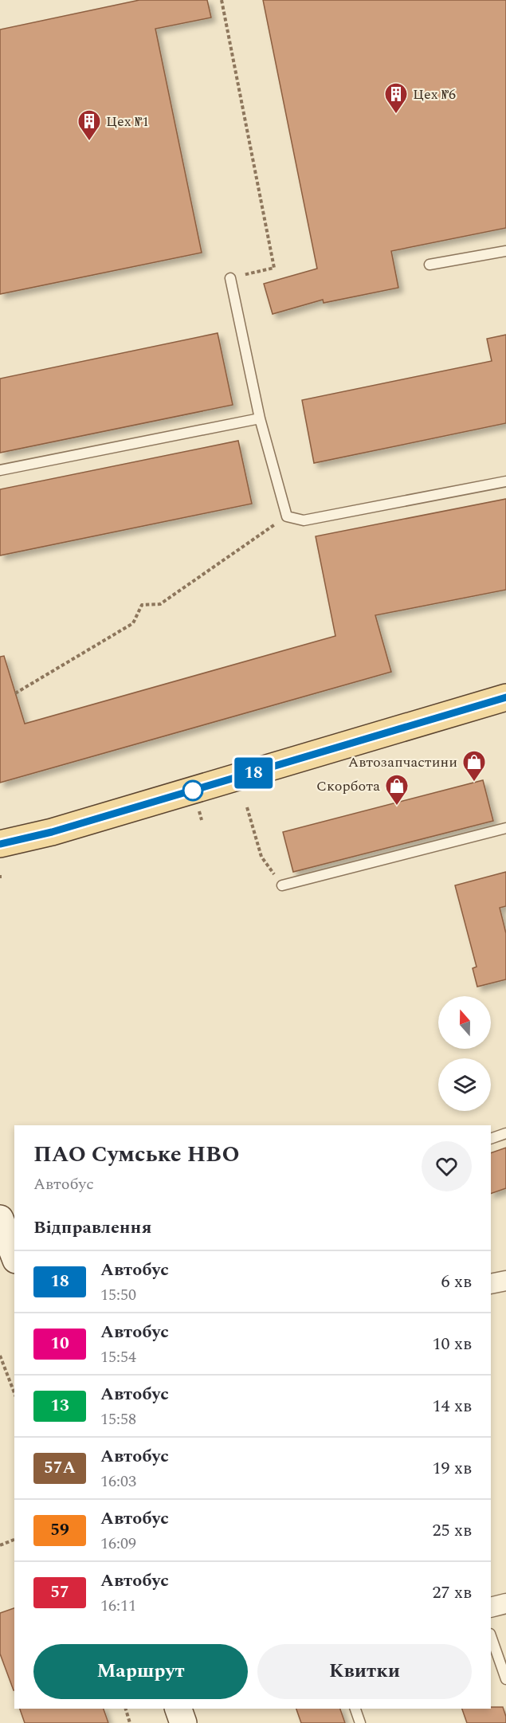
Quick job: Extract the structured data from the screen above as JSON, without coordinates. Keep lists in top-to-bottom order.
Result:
{
  "places": {
    "building": ["Цех №6", "Цех №1"],
    "shop": ["Автозапчастини", "Скорбота"]
  },
  "lines": ["bus line 18"],
  "north": "top",
  "page": {
    "on_map": "18",
    "heading": [
      ["ПАО Сумське НВО", "Автобус"],
      "Відправлення"
    ],
    "list": [
      {
        "mark": "18",
        "name": "Автобус",
        "note": "15:50",
        "value": "6 хв"
      },
      {
        "mark": "10",
        "name": "Автобус",
        "note": "15:54",
        "value": "10 хв"
      },
      {
        "mark": "13",
        "name": "Автобус",
        "note": "15:58",
        "value": "14 хв"
      },
      {
        "mark": "57А",
        "name": "Автобус",
        "note": "16:03",
        "value": "19 хв"
      },
      {
        "mark": "59",
        "name": "Автобус",
        "note": "16:09",
        "value": "25 хв"
      },
      {
        "mark": "57",
        "name": "Автобус",
        "note": "16:11",
        "value": "27 хв"
      }
    ],
    "buttons": ["Маршрут", "Квитки"]
  }
}
